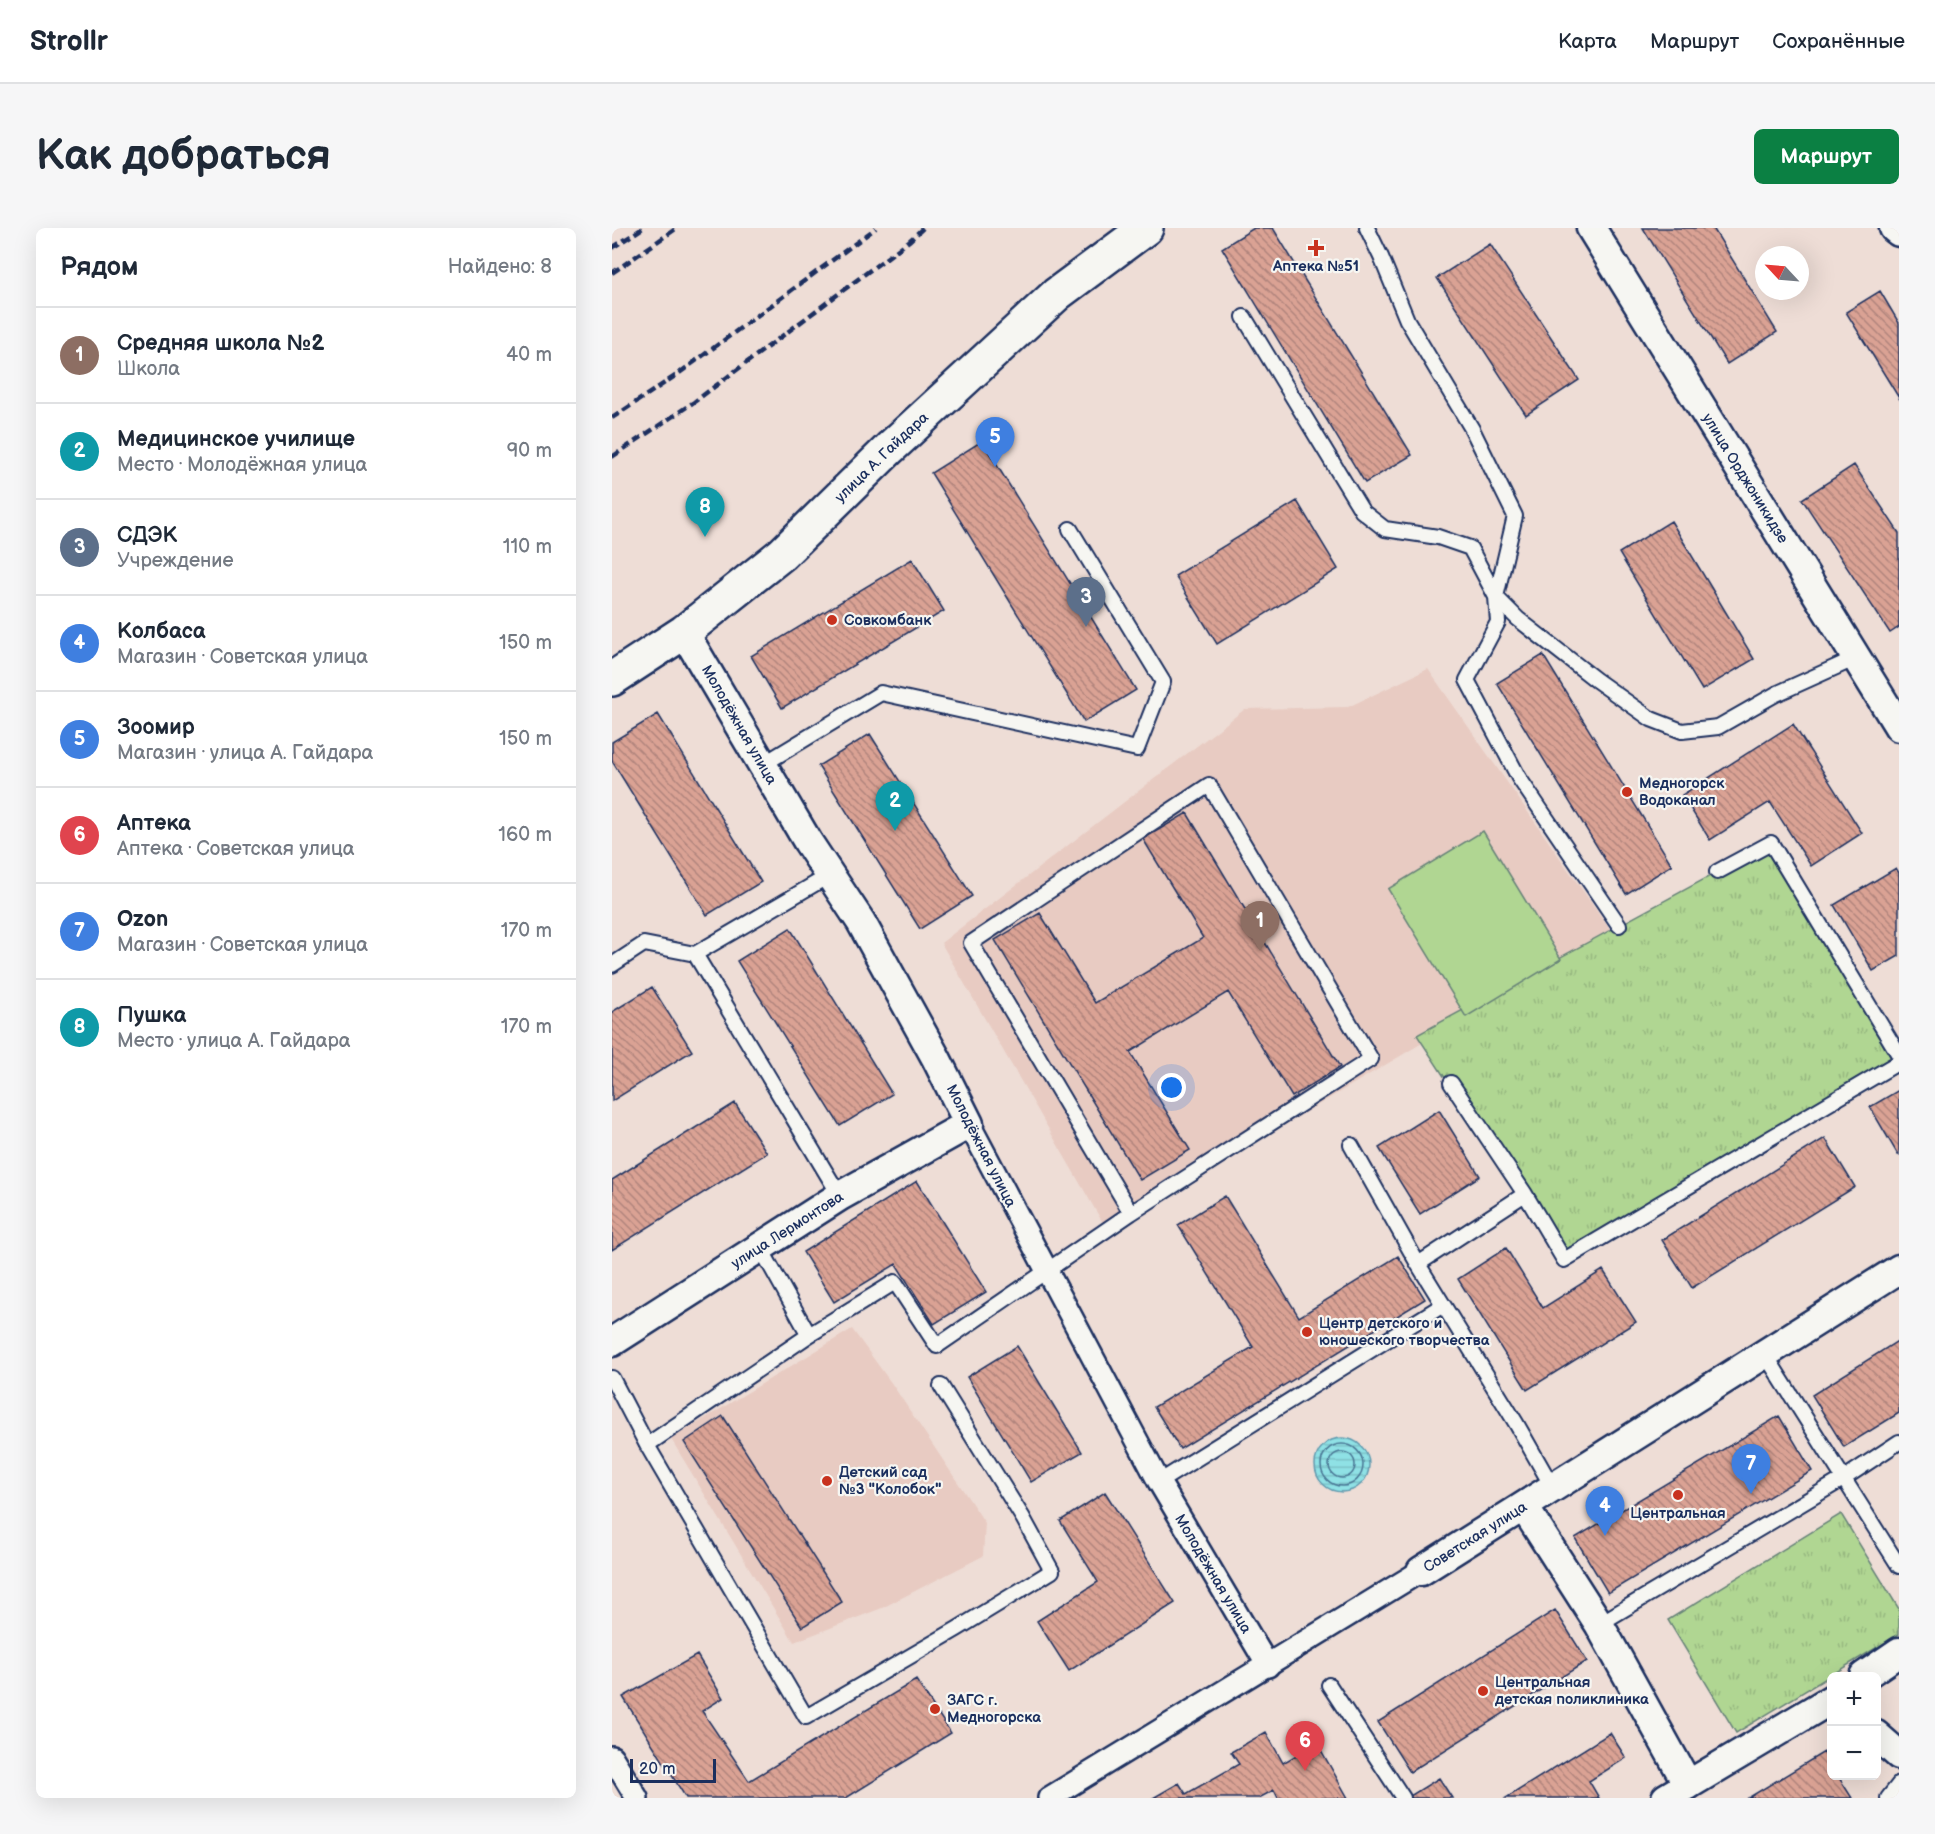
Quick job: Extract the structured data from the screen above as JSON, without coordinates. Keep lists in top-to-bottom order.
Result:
{
  "streets": {
    "street": [
      "улица А. Гайдара",
      "улица Орджоникидзе",
      "Молодёжная улица",
      "улица Лермонтова",
      "Советская улица"
    ]
  },
  "crossings": [
    ["улица А. Гайдара", "Молодёжная улица"],
    ["Молодёжная улица", "улица Лермонтова"],
    ["Молодёжная улица", "Советская улица"]
  ],
  "places": {
    "health": ["Аптека №51"],
    "other": [
      "Совкомбанк",
      "Медногорск Водоканал",
      "Центр детского и юношеского творчества",
      "Детский сад №3 \"Колобок\"",
      "Центральная",
      "Центральная детская поликлиника",
      "ЗАГС г. Медногорска"
    ]
  },
  "scale_bar": "20 m",
  "north": "top left",
  "page": {
    "header": "Strollr",
    "nav": ["Карта", "Маршрут", "Сохранённые"],
    "buttons": "Маршрут",
    "title": "Как добраться",
    "heading": ["Рядом", "Найдено: 8"],
    "list": [
      {
        "mark": "1",
        "name": "Средняя школа №2",
        "note": "Школа",
        "value": "40 m"
      },
      {
        "mark": "2",
        "name": "Медицинское училище",
        "note": "Место · Молодёжная улица",
        "value": "90 m"
      },
      {
        "mark": "3",
        "name": "СДЭК",
        "note": "Учреждение",
        "value": "110 m"
      },
      {
        "mark": "4",
        "name": "Колбаса",
        "note": "Магазин · Советская улица",
        "value": "150 m"
      },
      {
        "mark": "5",
        "name": "Зоомир",
        "note": "Магазин · улица А. Гайдара",
        "value": "150 m"
      },
      {
        "mark": "6",
        "name": "Аптека",
        "note": "Аптека · Советская улица",
        "value": "160 m"
      },
      {
        "mark": "7",
        "name": "Ozon",
        "note": "Магазин · Советская улица",
        "value": "170 m"
      },
      {
        "mark": "8",
        "name": "Пушка",
        "note": "Место · улица А. Гайдара",
        "value": "170 m"
      }
    ],
    "pins": [
      "5",
      "8",
      "3",
      "2",
      "1",
      "7",
      "4",
      "6"
    ],
    "map_buttons": ["+", "−"],
    "scale": "20 m"
  }
}
